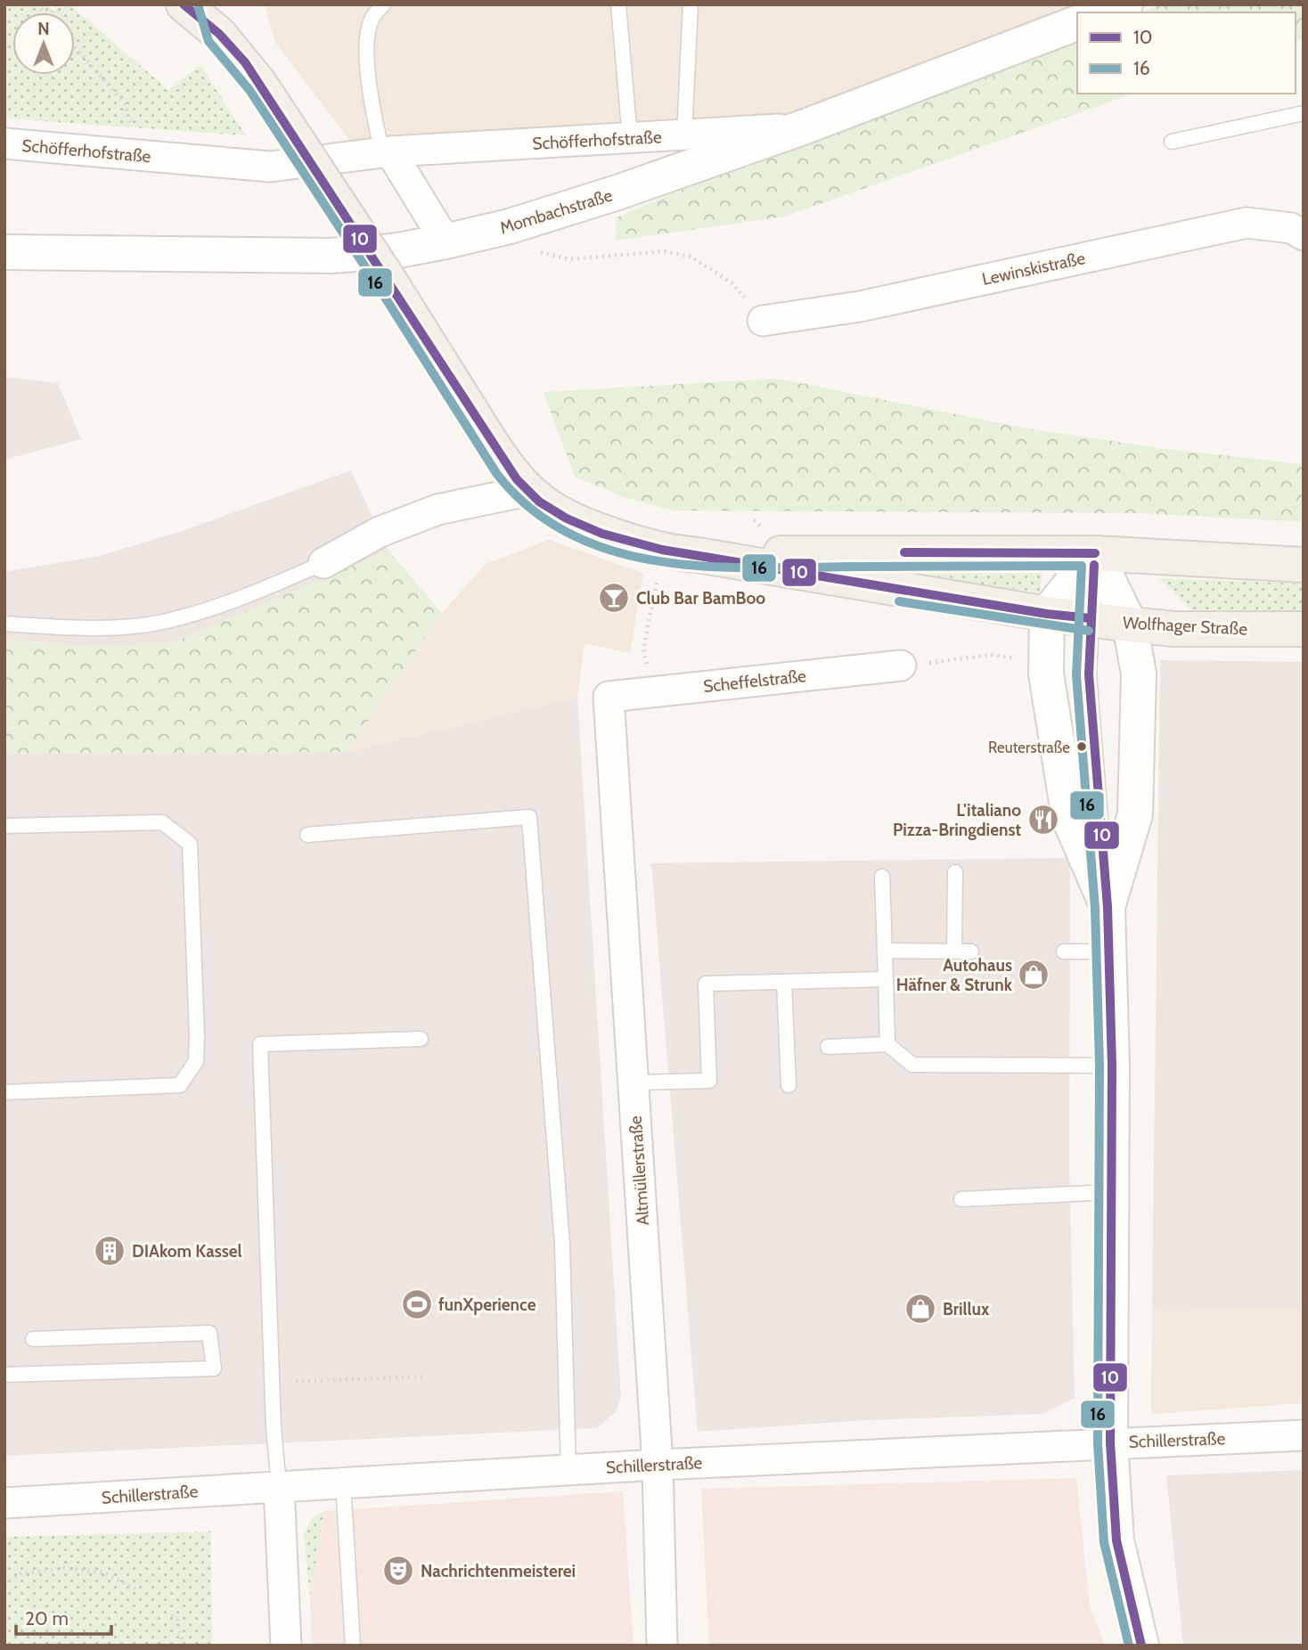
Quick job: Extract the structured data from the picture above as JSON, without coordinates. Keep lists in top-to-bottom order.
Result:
{
  "streets": {
    "main road": ["Mombachstraße", "Wolfhager Straße"],
    "street": [
      "Schöfferhofstraße",
      "Lewinskistraße",
      "Scheffelstraße",
      "Altmüllerstraße",
      "Schillerstraße"
    ]
  },
  "crossings": [
    ["Schöfferhofstraße", "Mombachstraße"],
    ["Scheffelstraße", "Altmüllerstraße"],
    ["Altmüllerstraße", "Schillerstraße"]
  ],
  "places": {
    "bar": ["Club Bar BamBoo"],
    "other": ["Reuterstraße"],
    "restaurant": ["L'italiano Pizza-Bringdienst"],
    "shop": ["Autohaus Häfner & Strunk", "Brillux"],
    "building": ["DIAkom Kassel"],
    "sports": ["funXperience"],
    "theatre": ["Nachrichtenmeisterei"]
  },
  "lines": ["transit line 10", "transit line 16"],
  "legend": ["10", "16"],
  "scale_bar": "20 m",
  "north": "top"
}
